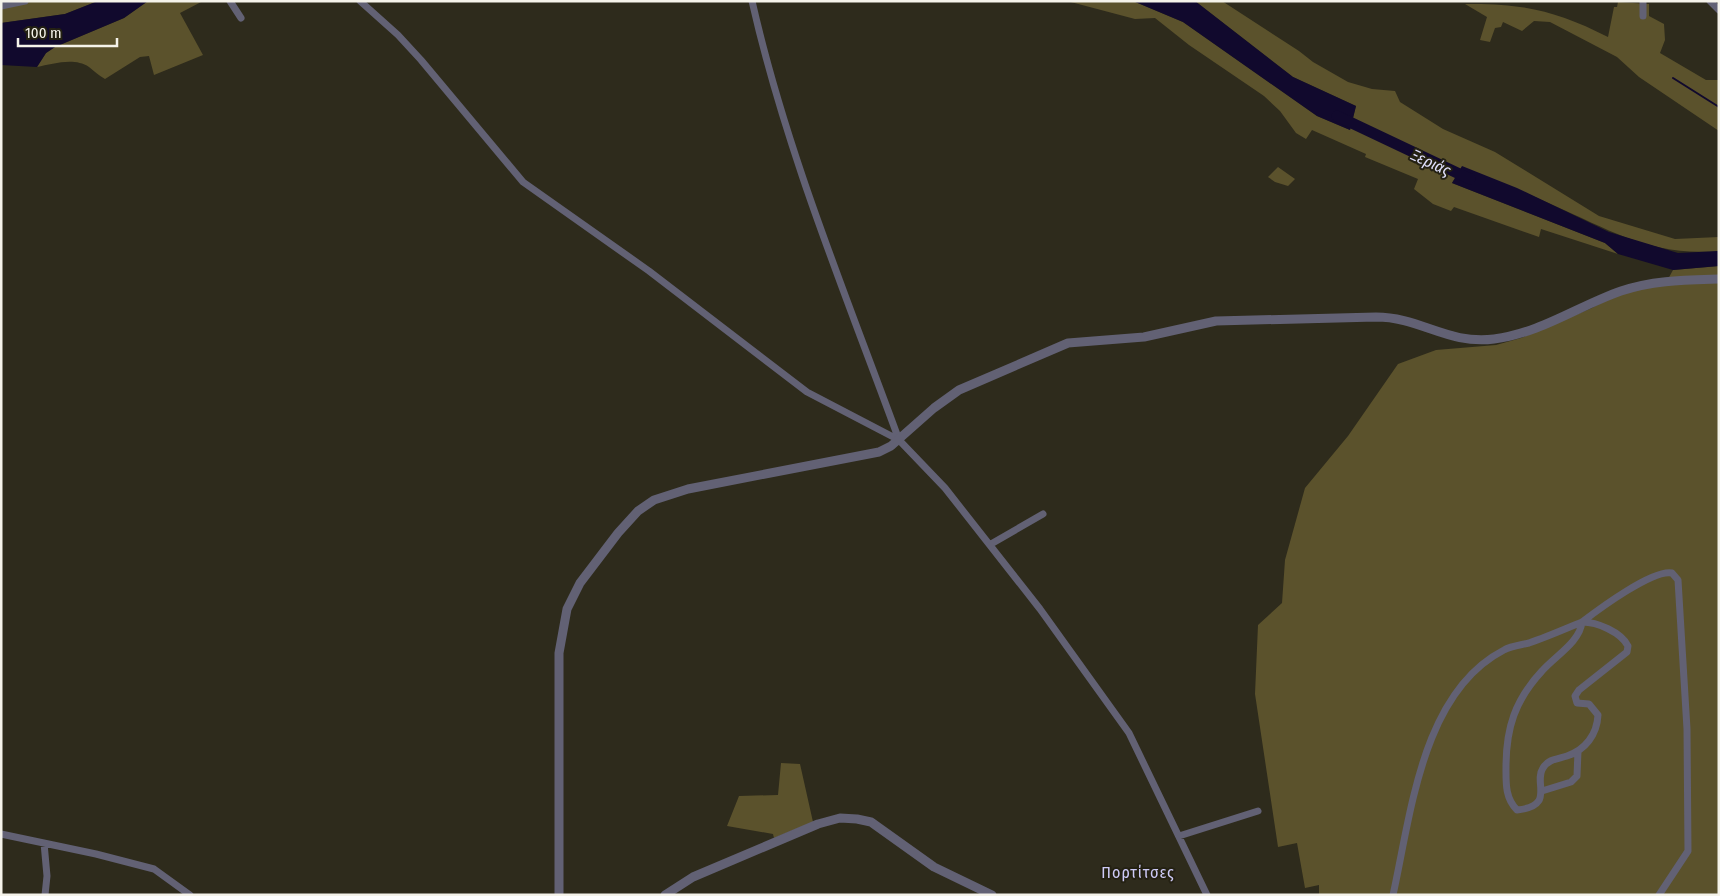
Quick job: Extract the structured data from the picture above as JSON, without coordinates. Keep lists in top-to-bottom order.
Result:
{
  "districts": ["Πορτίτσες"],
  "water": ["Ξεριάς"],
  "scale_bar": "100 m"
}
